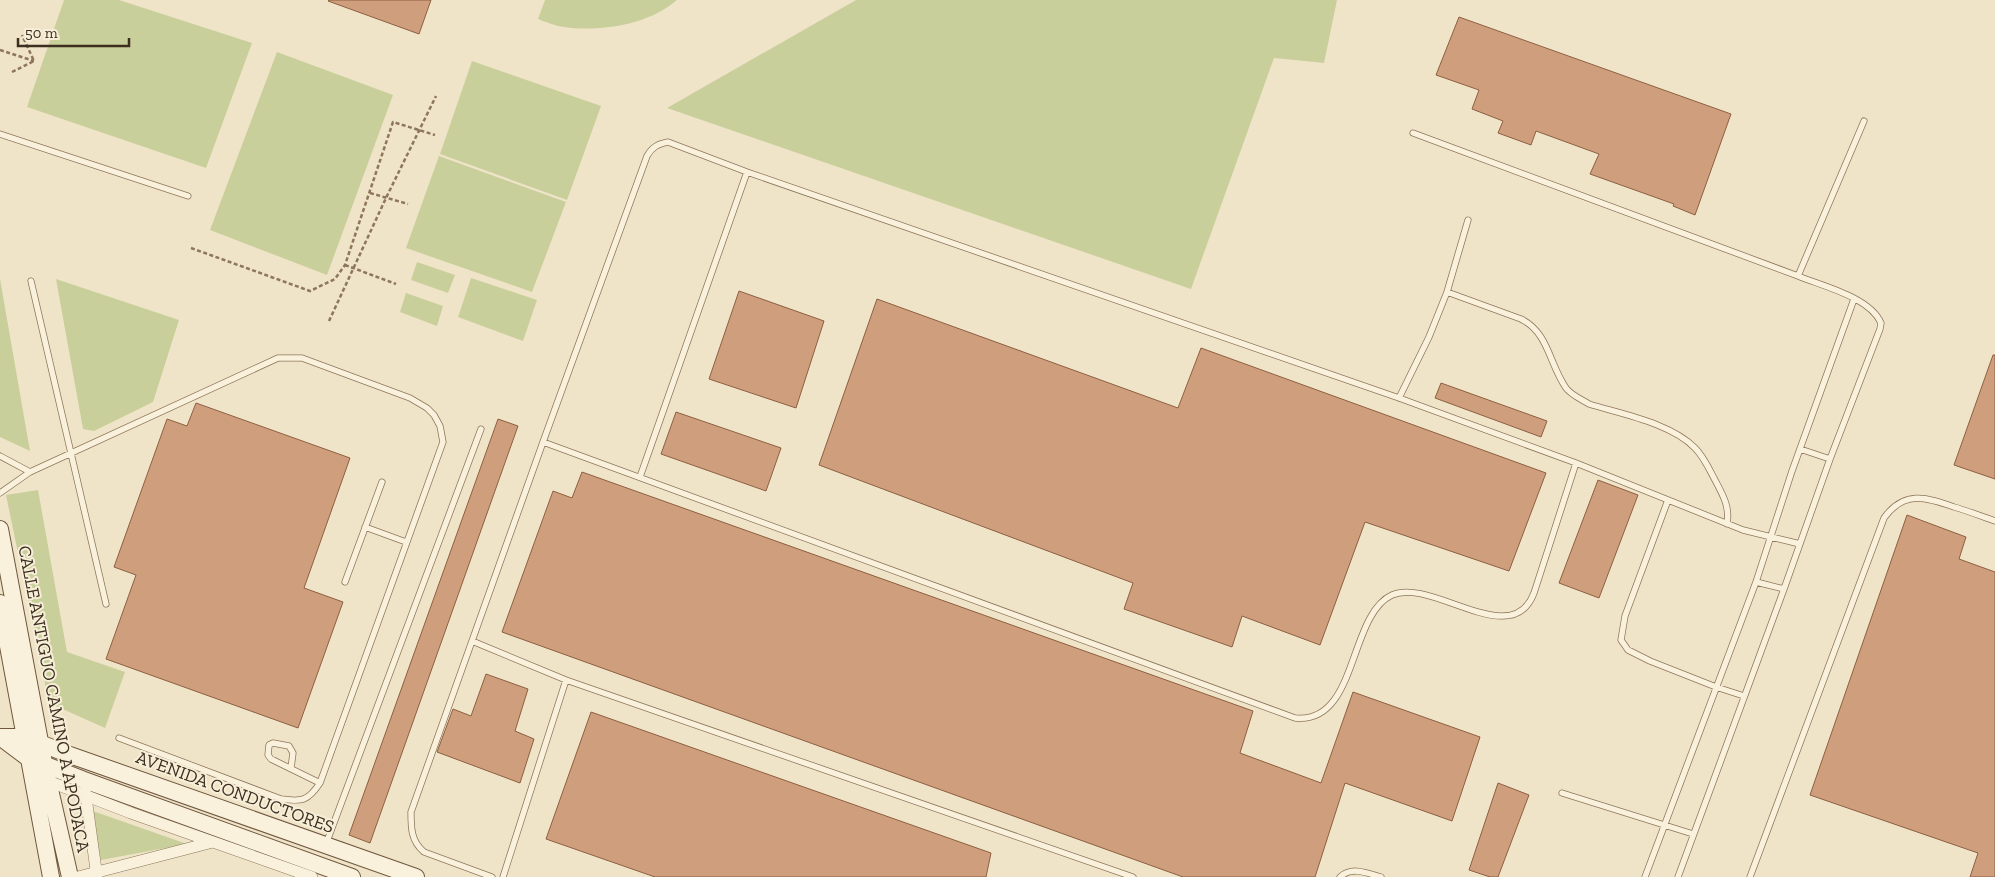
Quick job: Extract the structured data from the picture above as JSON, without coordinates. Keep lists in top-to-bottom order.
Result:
{
  "streets": {
    "main road": ["CALLE ANTIGUO CAMINO A APODACA", "AVENIDA CONDUCTORES"]
  },
  "crossings": [
    ["CALLE ANTIGUO CAMINO A APODACA", "AVENIDA CONDUCTORES"]
  ],
  "scale_bar": "50 m"
}
